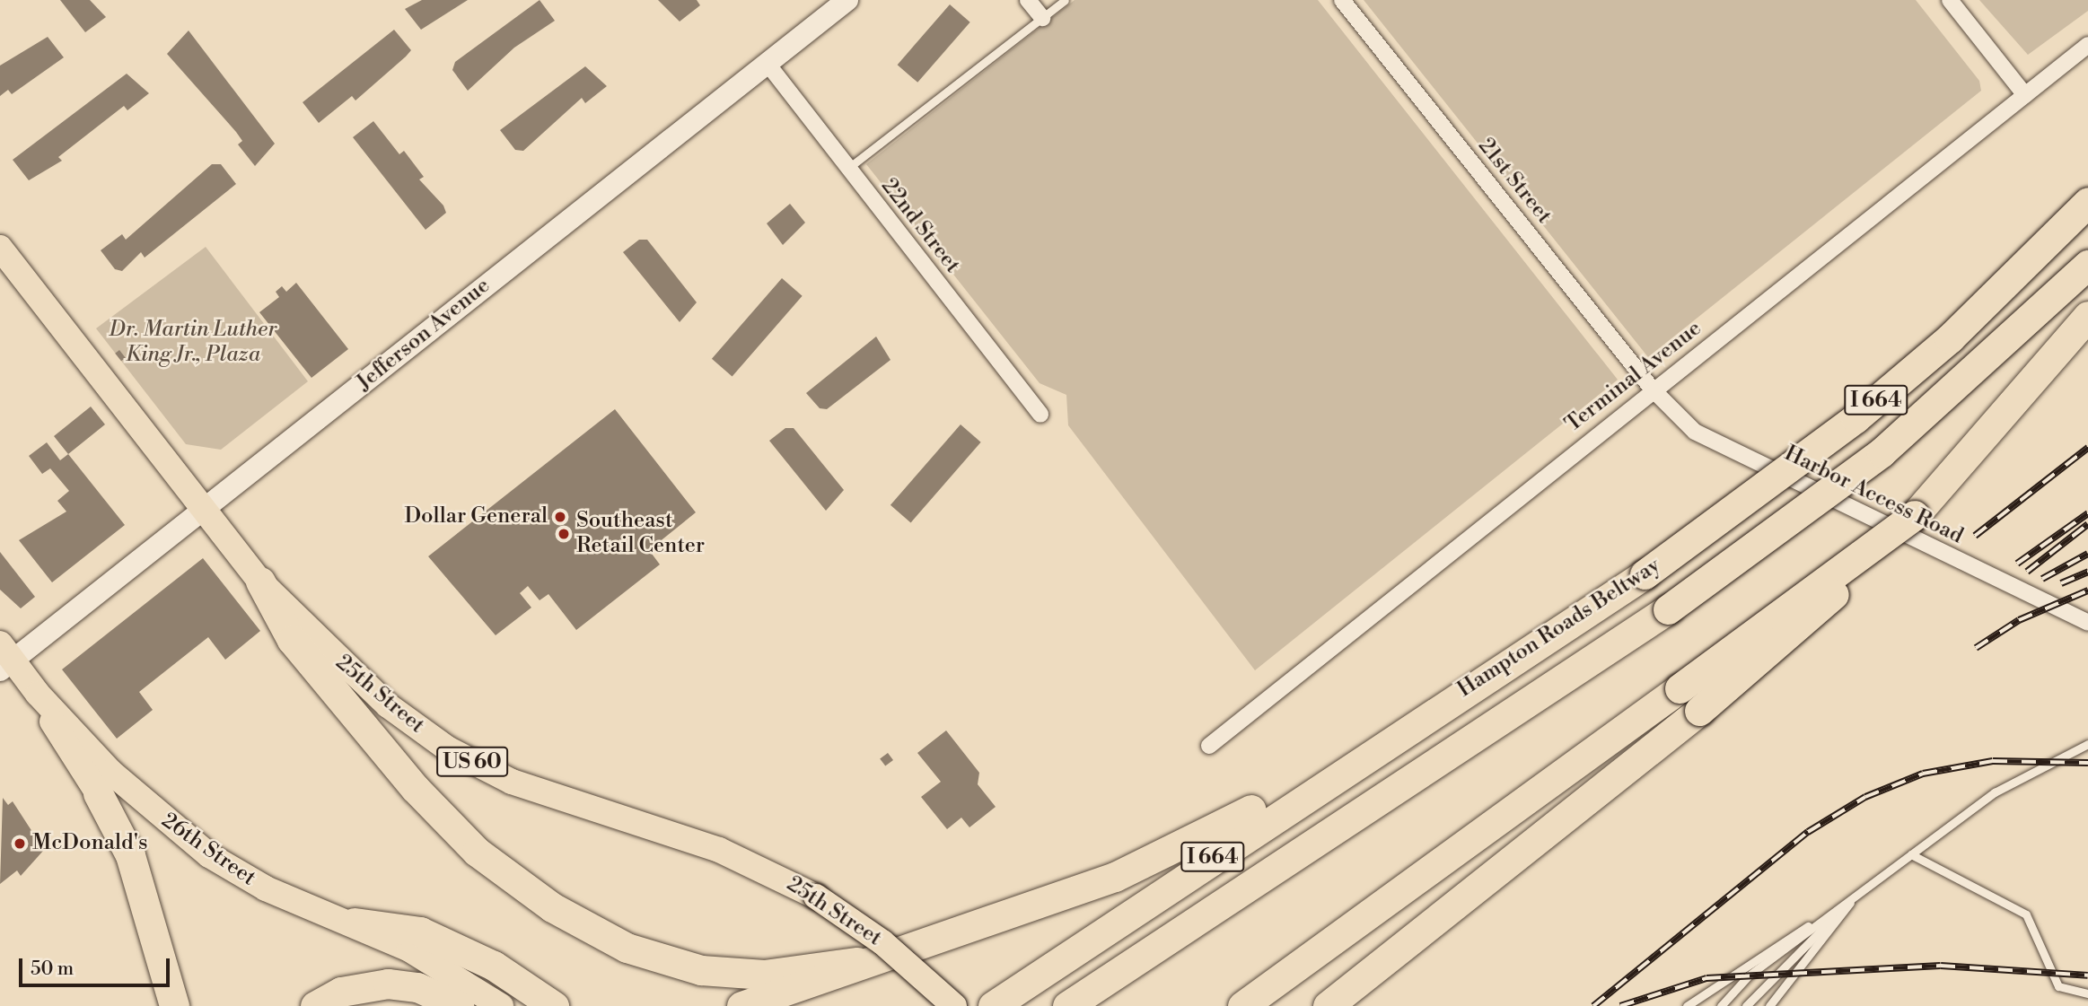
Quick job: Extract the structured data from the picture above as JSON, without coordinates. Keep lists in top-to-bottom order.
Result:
{
  "streets": {
    "highway": ["I 664", "Hampton Roads Beltway"],
    "main road": [
      "Jefferson Avenue",
      "25th Street",
      "US 60",
      "26th Street"
    ],
    "street": [
      "21st Street",
      "22nd Street",
      "Terminal Avenue",
      "Harbor Access Road"
    ]
  },
  "crossings": [
    ["21st Street", "Terminal Avenue"],
    ["21st Street", "Harbor Access Road"],
    ["22nd Street", "Jefferson Avenue"],
    ["Jefferson Avenue", "25th Street"],
    ["Jefferson Avenue", "26th Street"],
    ["Terminal Avenue", "Harbor Access Road"]
  ],
  "parks": ["Dr. Martin Luther King Jr., Plaza"],
  "places": ["Dollar General", "Southeast Retail Center", "McDonald's"],
  "scale_bar": "50 m"
}
